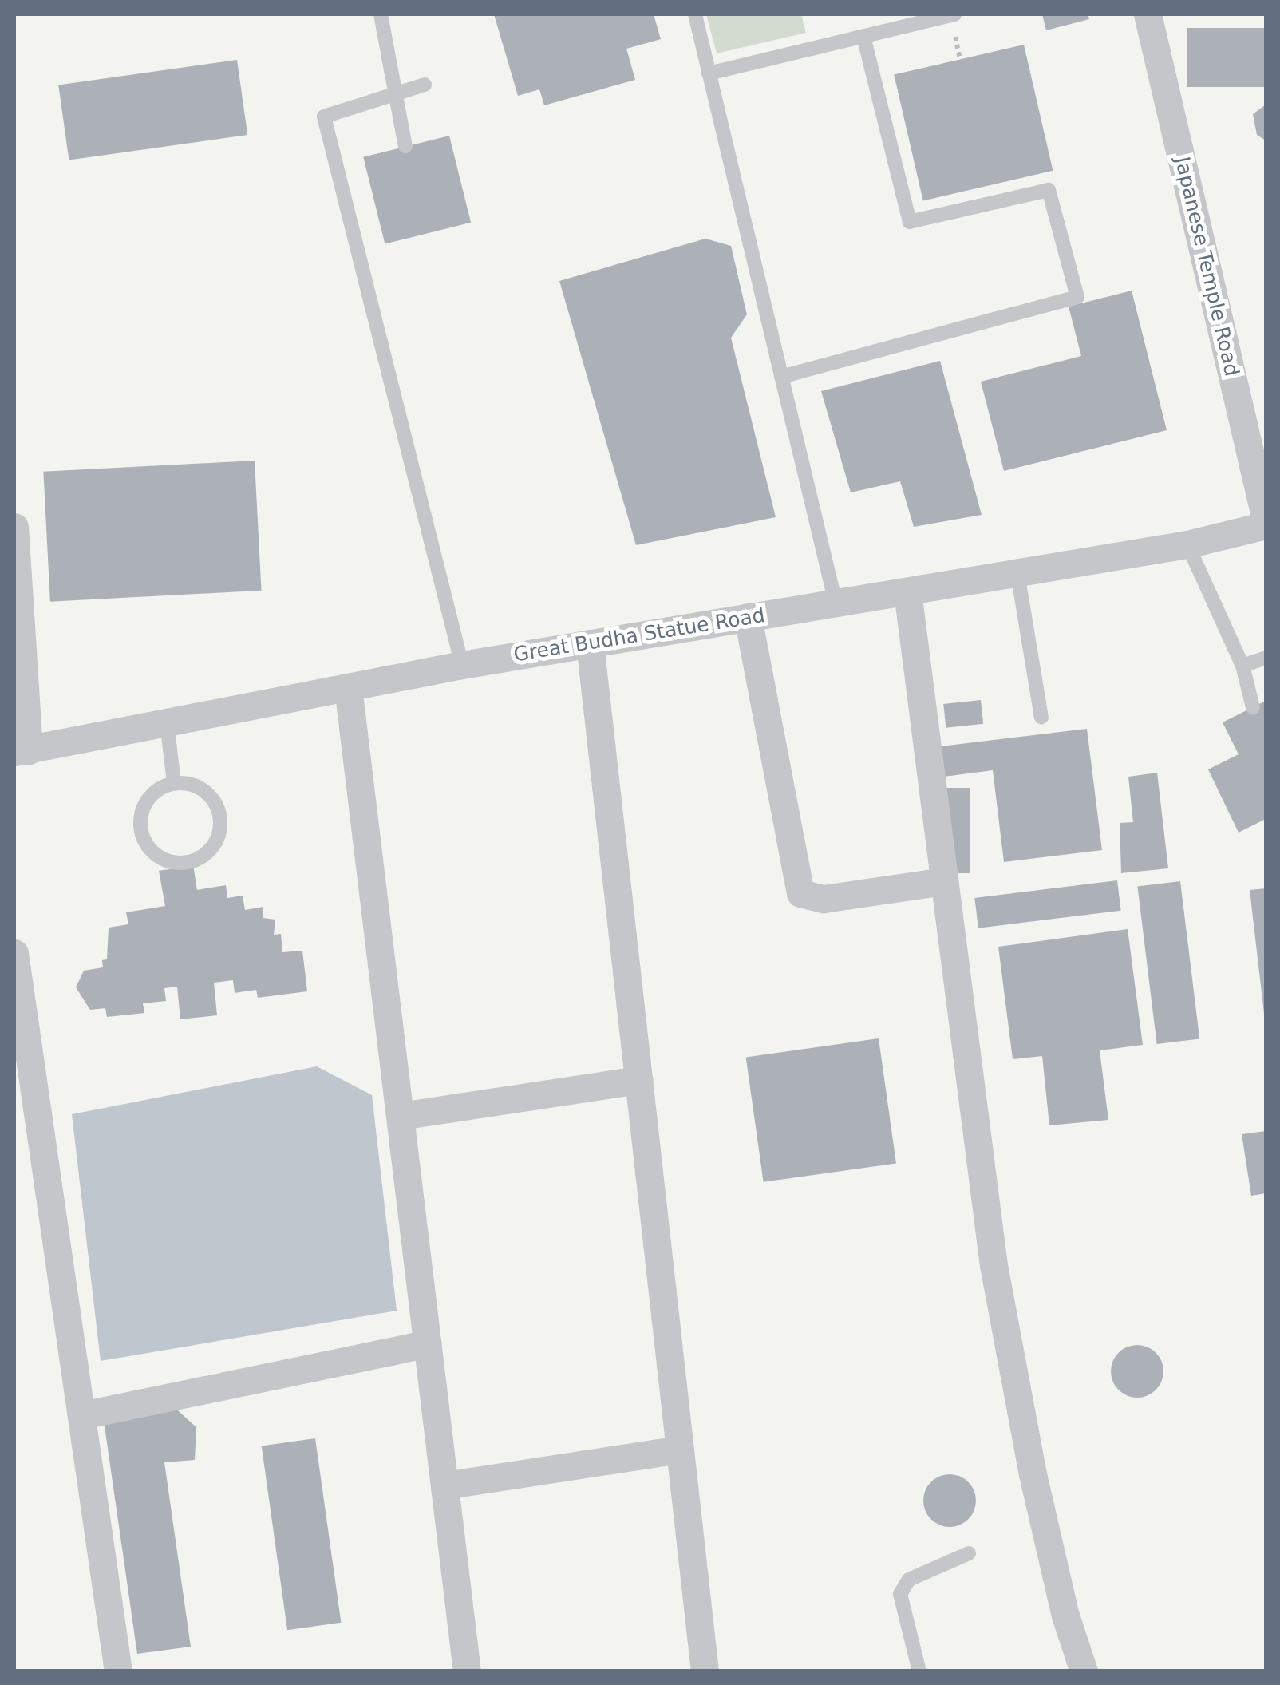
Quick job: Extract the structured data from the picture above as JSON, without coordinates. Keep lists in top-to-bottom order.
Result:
{
  "streets": {
    "street": ["Japanese Temple Road", "Great Budha Statue Road"]
  },
  "crossings": [
    ["Japanese Temple Road", "Great Budha Statue Road"]
  ]
}
